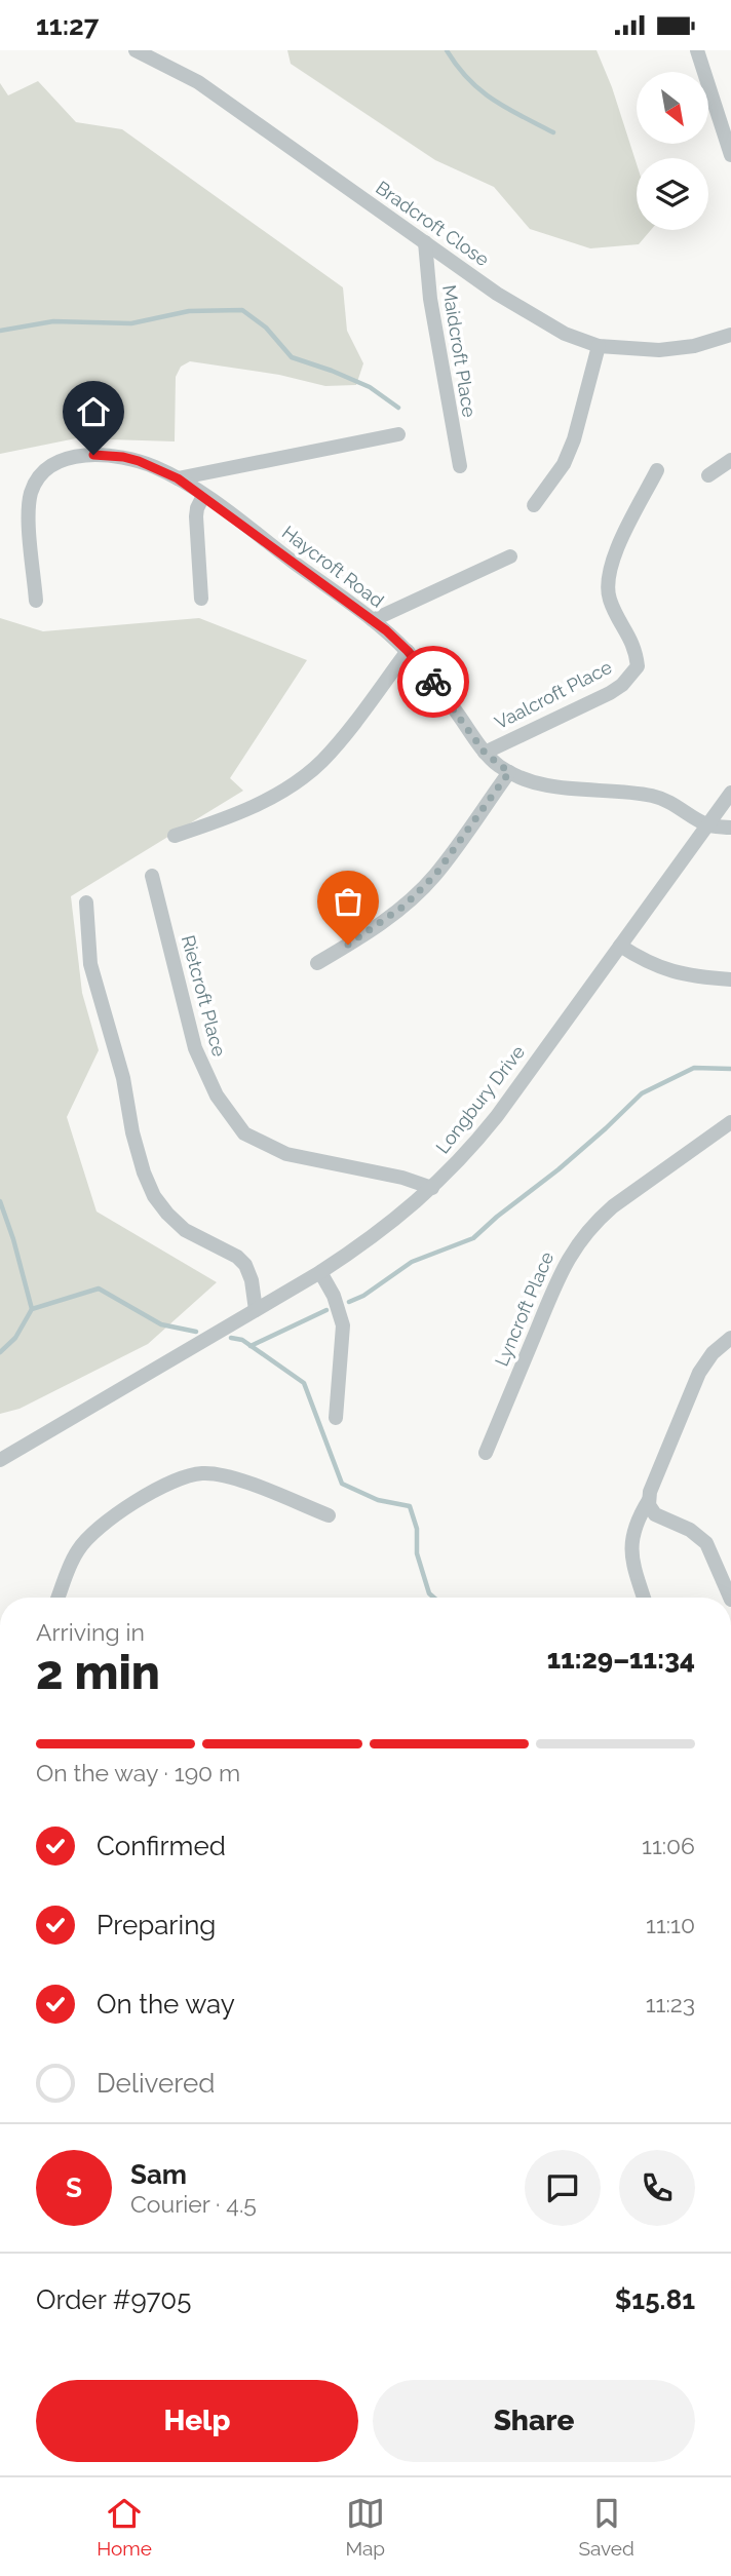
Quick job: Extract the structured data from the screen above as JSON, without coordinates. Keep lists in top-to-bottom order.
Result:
{
  "streets": {
    "street": [
      "Bradcroft Close",
      "Maidcroft Place",
      "Haycroft Road",
      "Vaalcroft Place",
      "Rietcroft Place",
      "Longbury Drive",
      "Lyncroft Place"
    ]
  },
  "crossings": [
    ["Bradcroft Close", "Maidcroft Place"],
    ["Haycroft Road", "Vaalcroft Place"],
    ["Haycroft Road", "Longbury Drive"],
    ["Rietcroft Place", "Longbury Drive"]
  ],
  "north": "bottom right",
  "page": {
    "status": "11:27",
    "heading": ["2 min", "Arriving in", "11:29–11:34"],
    "panel": [
      "Sam",
      "Courier · 4.5",
      "Order #9705",
      "$15.81"
    ],
    "bar": "On the way · 190 m",
    "list": [
      ["Confirmed", "11:06"],
      ["Preparing", "11:10"],
      ["On the way", "11:23"],
      "Delivered"
    ],
    "round": "S",
    "buttons": ["Help", "Share"],
    "tabs": ["Home", "Map", "Saved"]
  }
}
